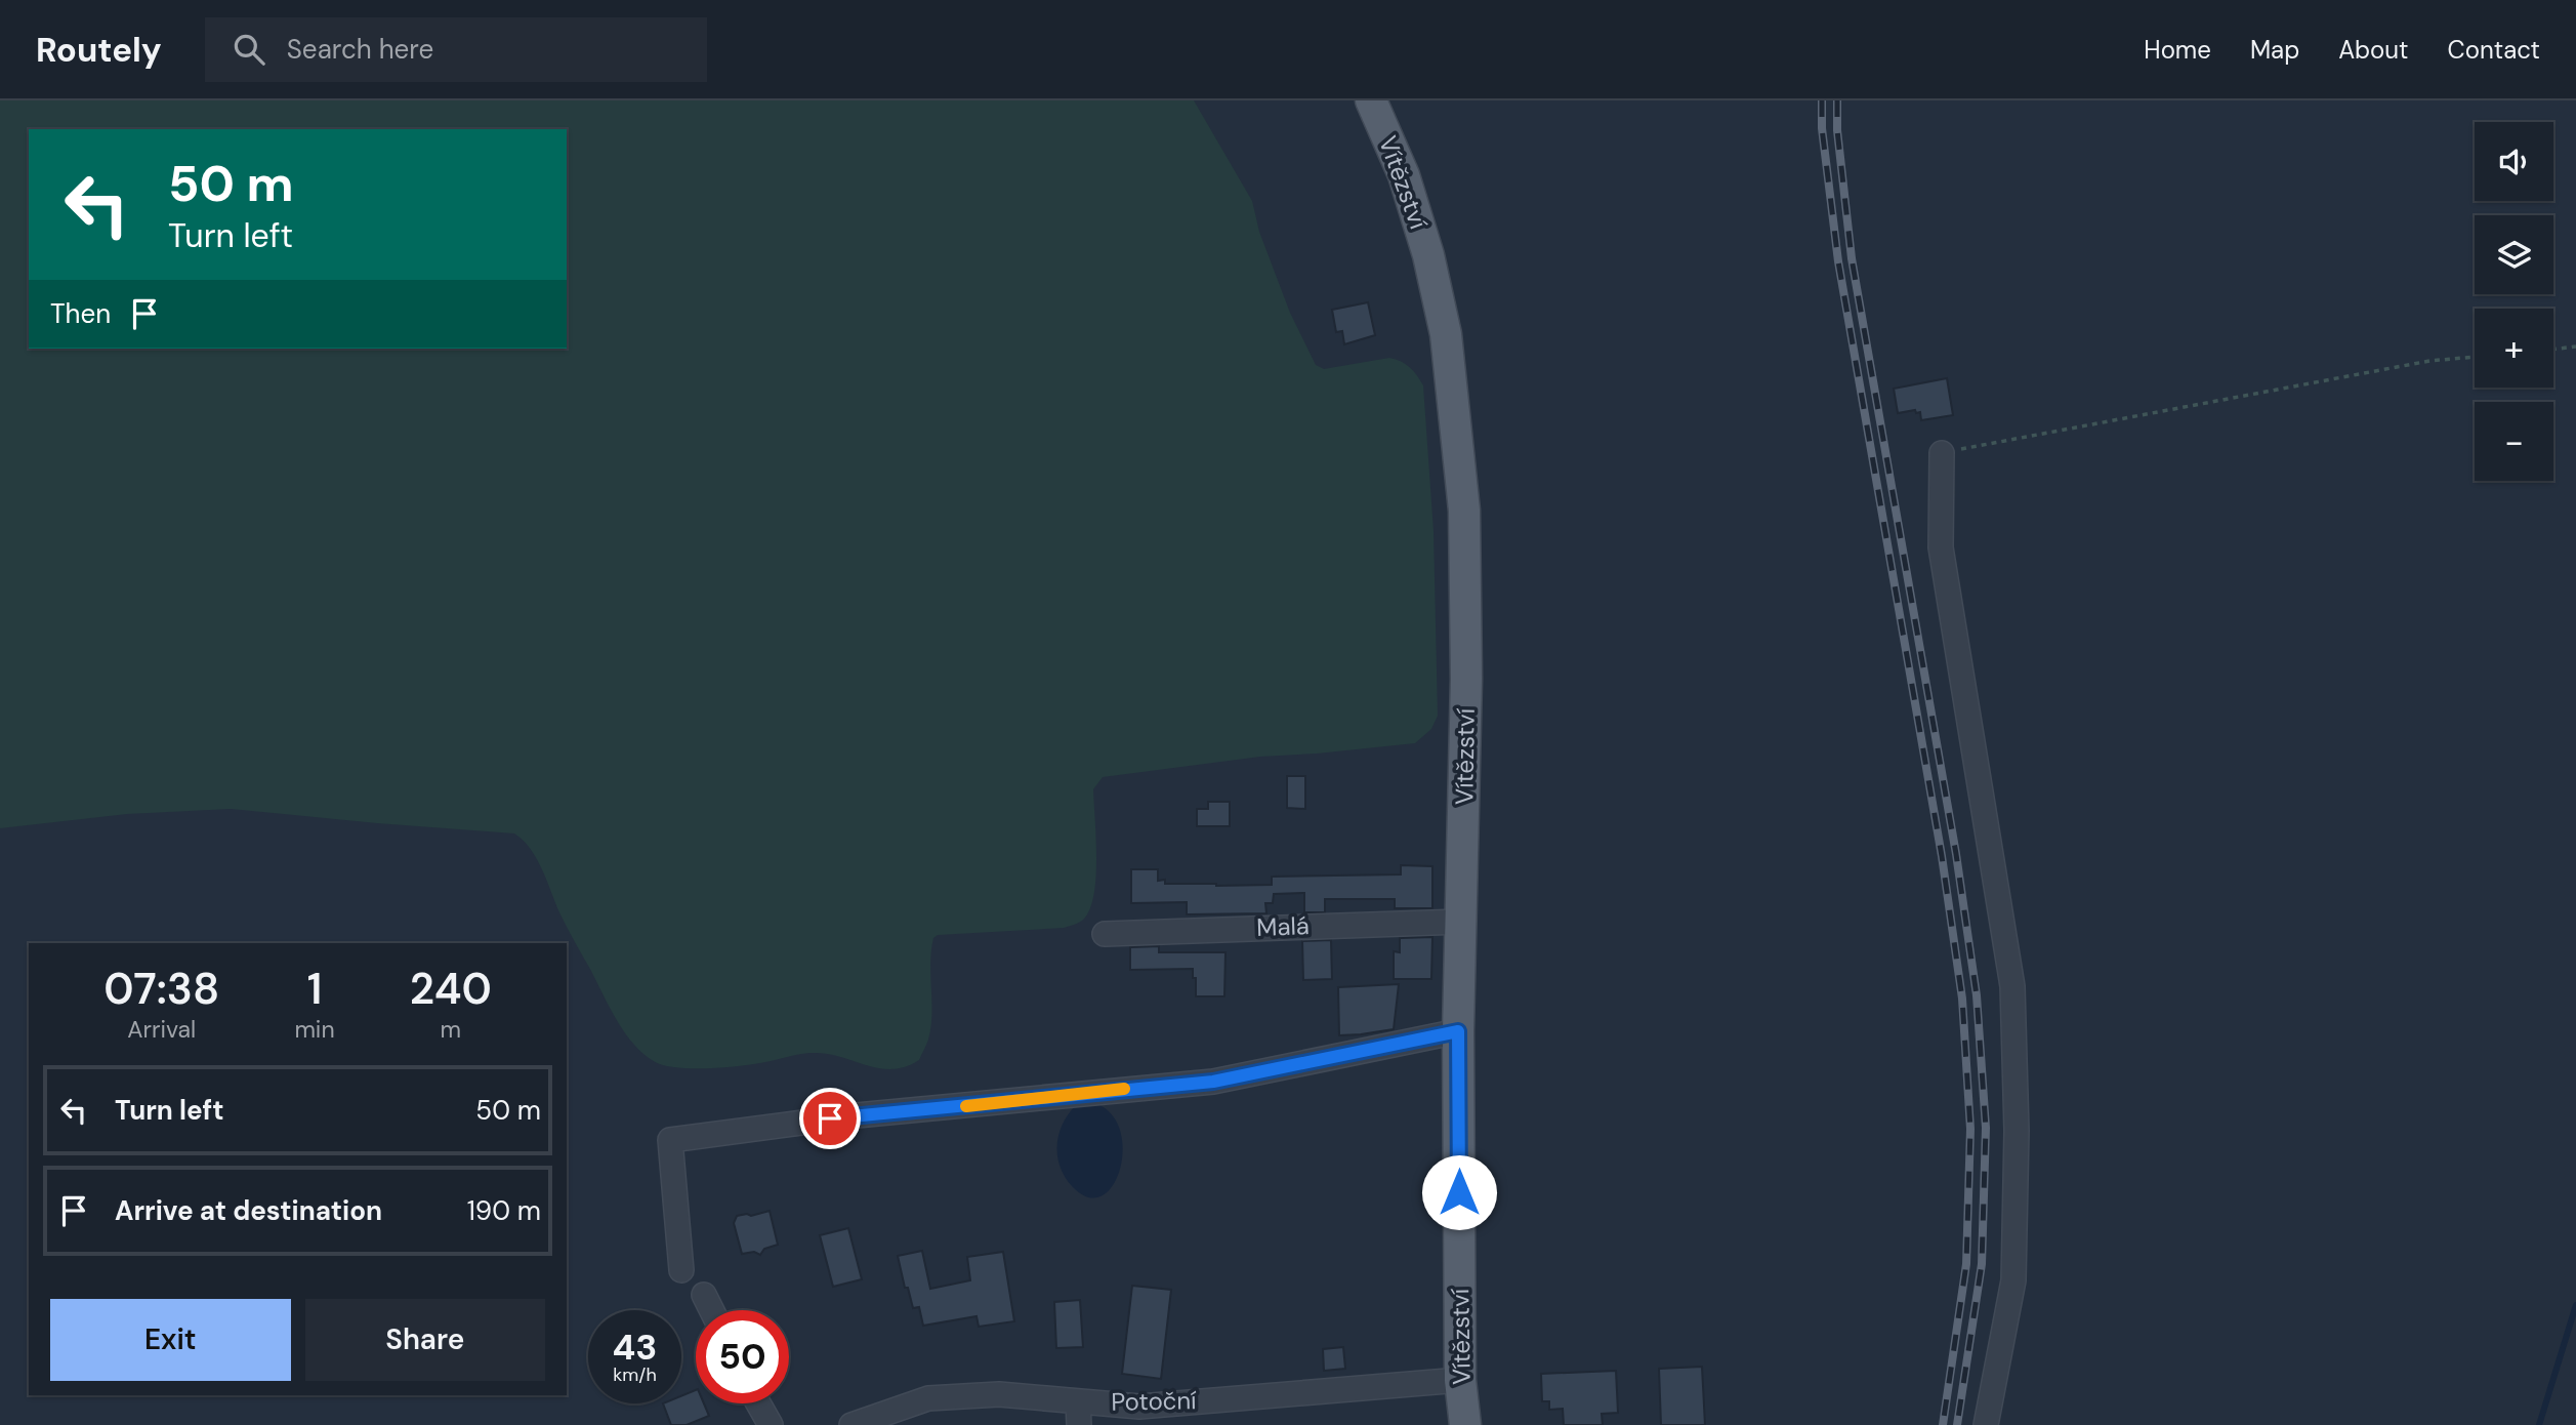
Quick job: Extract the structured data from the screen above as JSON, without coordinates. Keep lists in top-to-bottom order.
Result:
{
  "streets": {
    "main road": ["Vítězství"],
    "street": ["Malá", "Potoční"]
  },
  "crossings": [
    ["Vítězství", "Malá"],
    ["Vítězství", "Potoční"]
  ],
  "page": {
    "header": "Routely",
    "search": "Search here",
    "nav": [
      "Home",
      "Map",
      "About",
      "Contact"
    ],
    "map_buttons": ["+", "−"],
    "turn": ["50 m", "Turn left"],
    "then": "Then",
    "eta": [
      "07:38",
      "Arrival",
      "1",
      "min",
      "240",
      "m"
    ],
    "list": [
      {
        "name": "Turn left",
        "value": "50 m"
      },
      {
        "name": "Arrive at destination",
        "value": "190 m"
      }
    ],
    "buttons": ["Exit", "Share"],
    "speed": "43 km/h",
    "limit": "50"
  }
}
